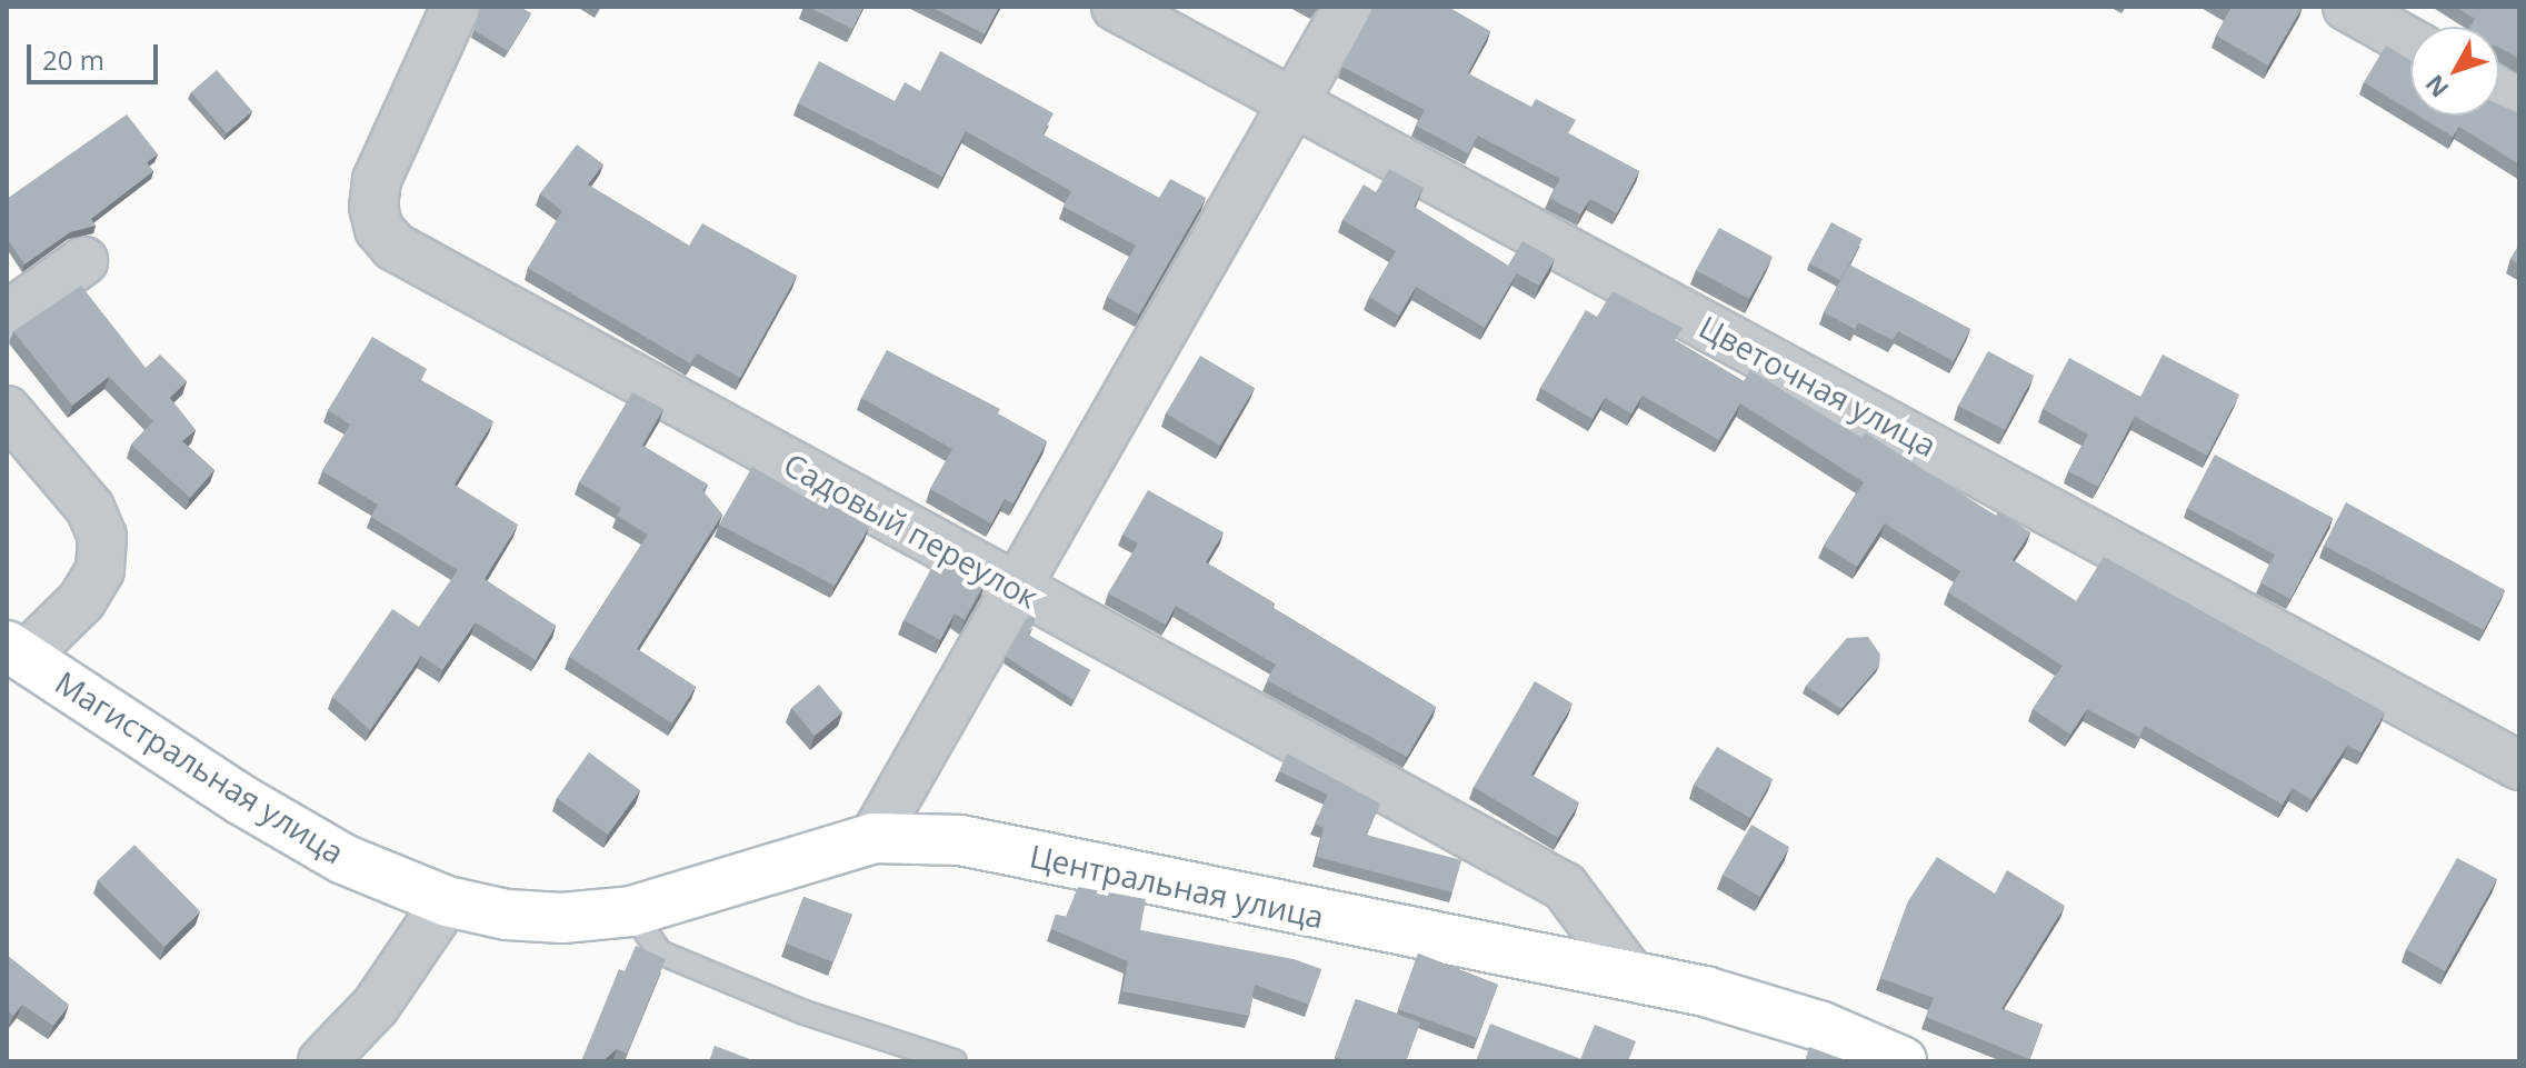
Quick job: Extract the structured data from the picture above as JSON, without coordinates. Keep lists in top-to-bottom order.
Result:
{
  "streets": {
    "street": [
      "Цветочная улица",
      "Садовый переулок",
      "Магистральная улица",
      "Центральная улица"
    ]
  },
  "crossings": [
    ["Садовый переулок", "Центральная улица"],
    ["Магистральная улица", "Центральная улица"]
  ],
  "scale_bar": "20 m",
  "north": "bottom left"
}
